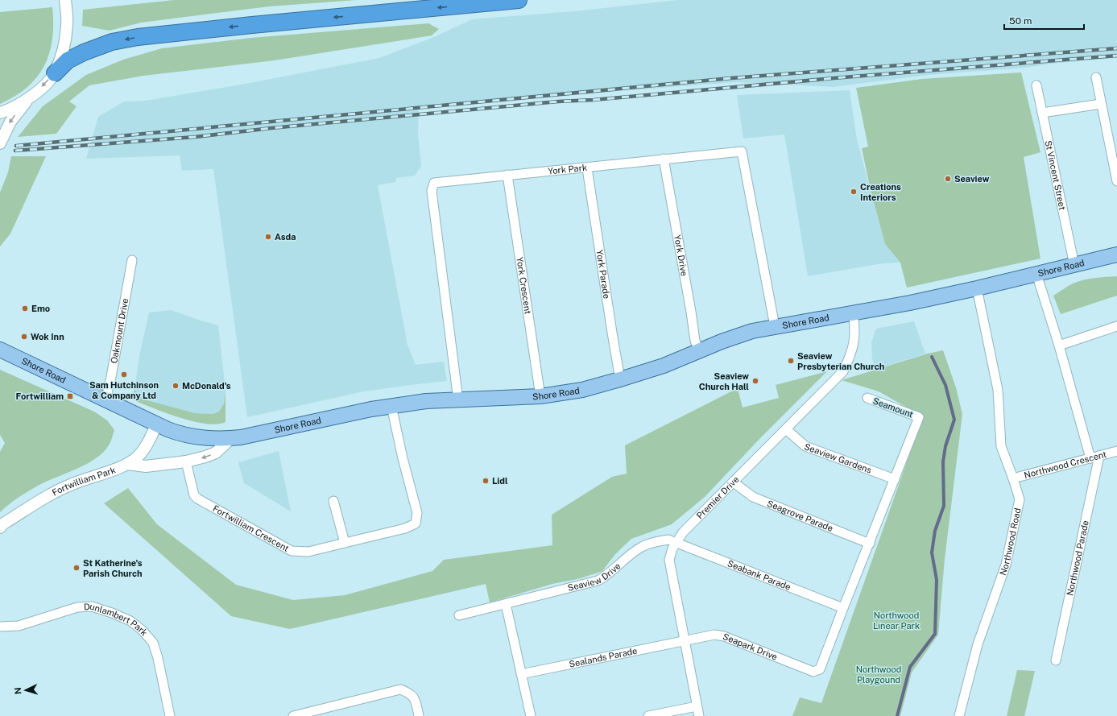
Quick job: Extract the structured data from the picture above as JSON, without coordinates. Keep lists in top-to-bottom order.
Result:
{
  "streets": {
    "main road": ["Shore Road"],
    "street": [
      "York Park",
      "St Vincent Street",
      "York Drive",
      "York Parade",
      "York Crescent",
      "Oakmount Drive",
      "Seamount",
      "Seaview Gardens",
      "Northwood Crescent",
      "Fortwilliam Park",
      "Premier Drive",
      "Seagrove Parade",
      "Fortwilliam Crescent",
      "Northwood Road",
      "Northwood Parade",
      "Seaview Drive",
      "Seabank Parade",
      "Dunlambert Park",
      "Seapark Drive",
      "Sealands Parade"
    ]
  },
  "crossings": [
    ["York Park", "York Drive"],
    ["York Park", "Shore Road"],
    ["York Park", "York Parade"],
    ["York Park", "York Crescent"],
    ["St Vincent Street", "Shore Road"],
    ["York Drive", "Shore Road"],
    ["Shore Road", "York Parade"],
    ["Shore Road", "York Crescent"],
    ["Shore Road", "Oakmount Drive"],
    ["Shore Road", "Fortwilliam Park"],
    ["Shore Road", "Premier Drive"],
    ["Shore Road", "Fortwilliam Crescent"],
    ["Shore Road", "Northwood Road"],
    ["Seamount", "Seaview Gardens"],
    ["Seaview Gardens", "Premier Drive"],
    ["Northwood Crescent", "Northwood Road"],
    ["Northwood Crescent", "Northwood Parade"],
    ["Premier Drive", "Seagrove Parade"],
    ["Premier Drive", "Seaview Drive"],
    ["Premier Drive", "Seabank Parade"],
    ["Premier Drive", "Seapark Drive"],
    ["Premier Drive", "Sealands Parade"],
    ["Seaview Drive", "Seabank Parade"],
    ["Seabank Parade", "Seapark Drive"],
    ["Seapark Drive", "Sealands Parade"]
  ],
  "parks": ["Northwood Linear Park", "Northwood Playgound"],
  "places": {
    "other": [
      "Seaview",
      "Creations Interiors",
      "Asda",
      "Emo",
      "Wok Inn",
      "Seaview Presbyterian Church",
      "Sam Hutchinson & Company Ltd",
      "Seaview Church Hall",
      "McDonald's",
      "Lidl",
      "St Katherine's Parish Church"
    ],
    "transit": ["Fortwilliam"]
  },
  "scale_bar": "50 m",
  "north": "left"
}
